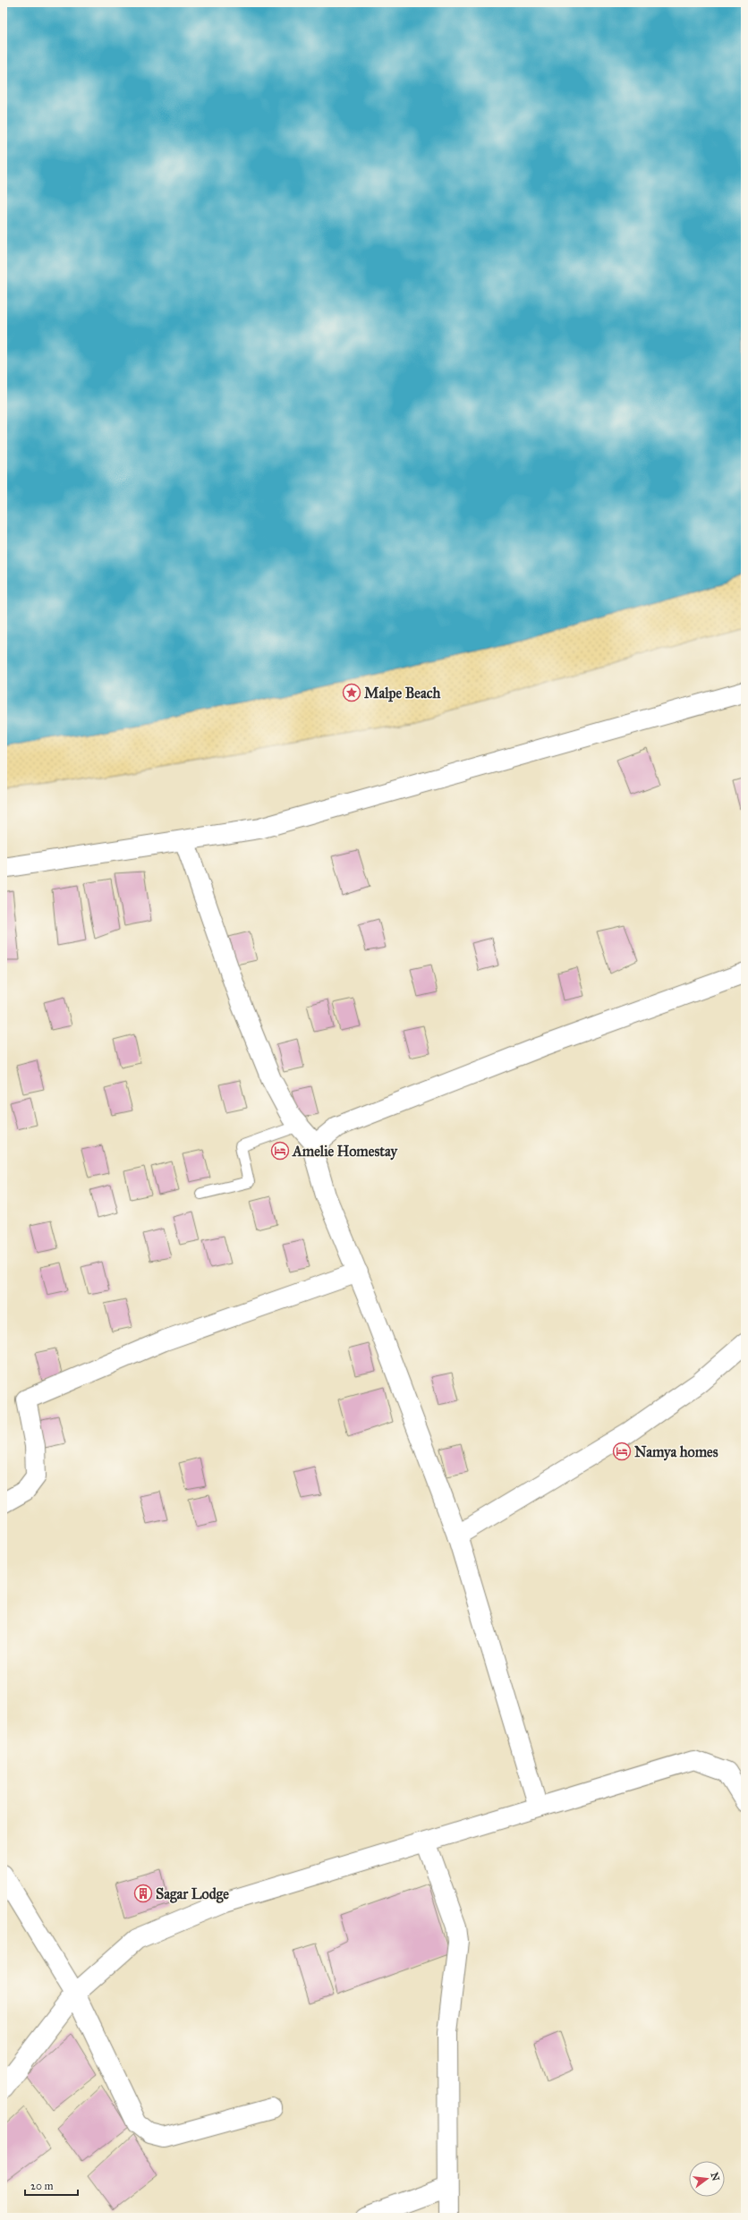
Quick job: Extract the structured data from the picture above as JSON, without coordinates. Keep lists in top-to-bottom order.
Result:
{
  "places": {
    "place": ["Malpe Beach"],
    "hotel": ["Amelie Homestay", "Namya homes"],
    "building": ["Sagar Lodge"]
  },
  "scale_bar": "20 m",
  "north": "right"
}
